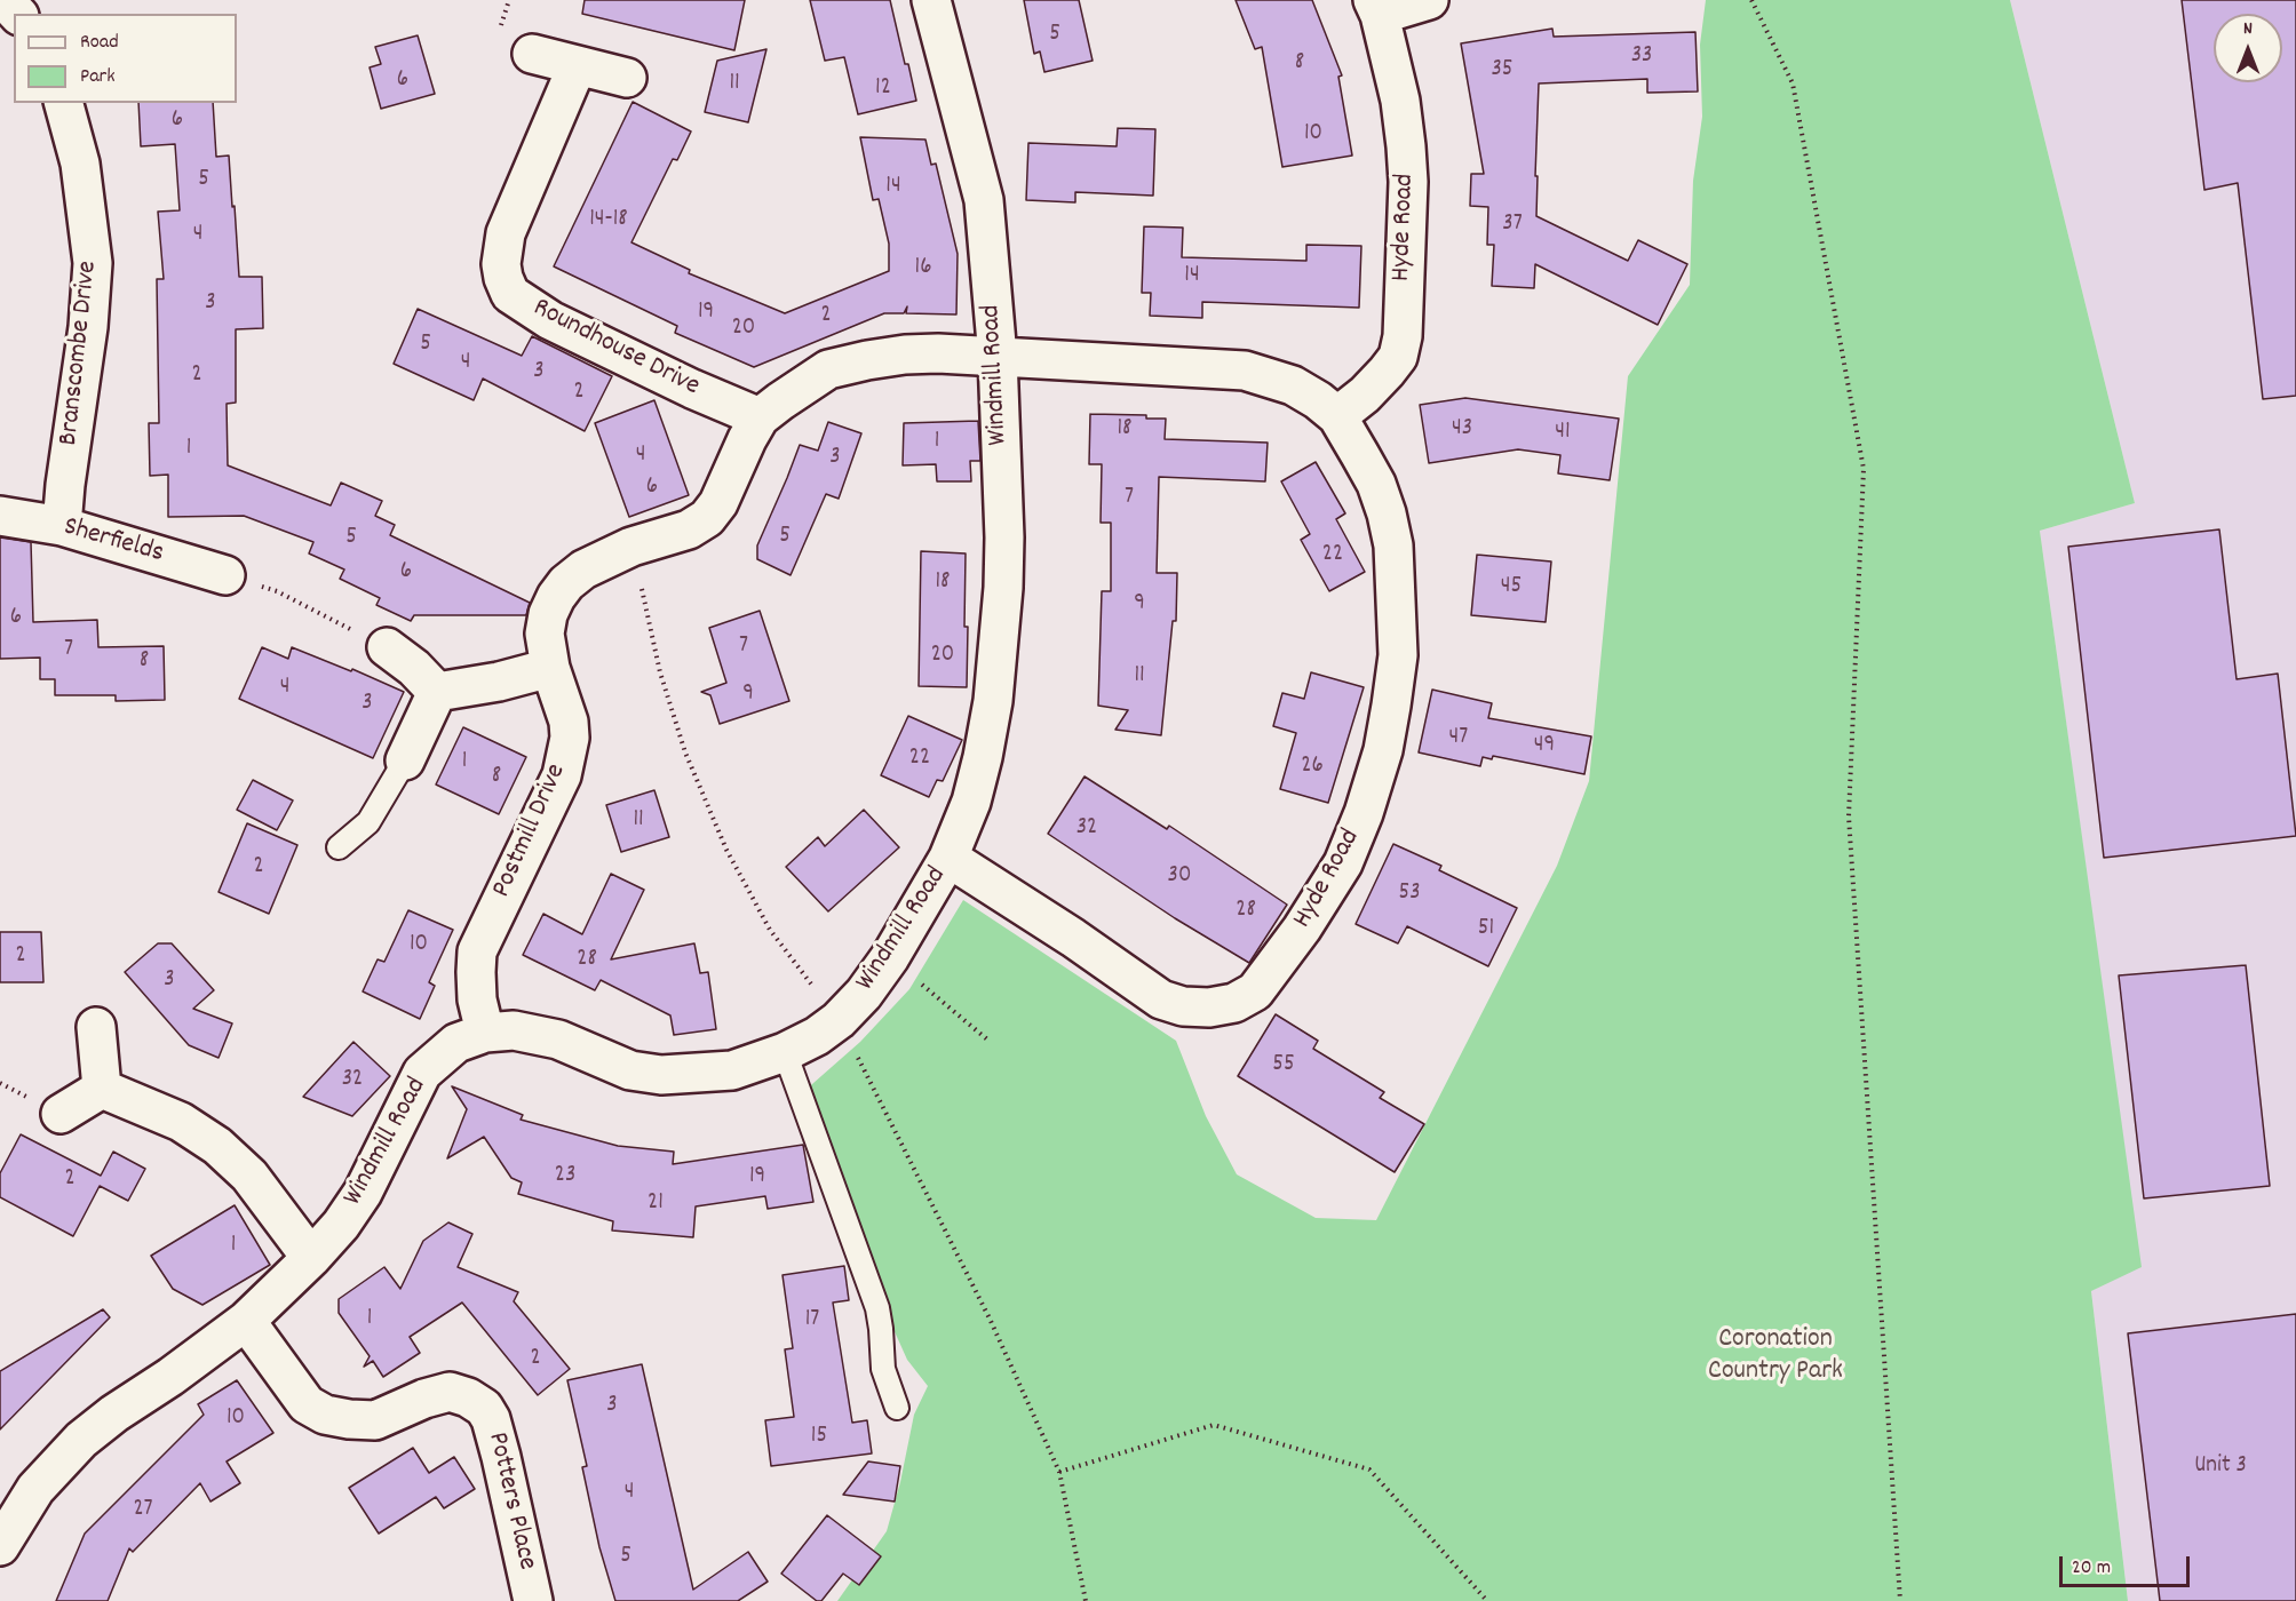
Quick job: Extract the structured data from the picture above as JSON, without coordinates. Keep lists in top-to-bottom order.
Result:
{
  "streets": {
    "street": [
      "Hyde Road",
      "Roundhouse Drive",
      "Branscombe Drive",
      "Windmill Road",
      "Sherfields",
      "Postmill Drive",
      "Potters Place"
    ]
  },
  "crossings": [
    ["Hyde Road", "Windmill Road"],
    ["Hyde Road", "Postmill Drive"],
    ["Roundhouse Drive", "Postmill Drive"],
    ["Branscombe Drive", "Sherfields"],
    ["Windmill Road", "Postmill Drive"],
    ["Windmill Road", "Potters Place"]
  ],
  "parks": ["Coronation Country Park"],
  "house_numbers": [
    "5",
    "33",
    "8",
    "35",
    "6",
    "11",
    "12",
    "6",
    "10",
    "5",
    "14",
    "14-18",
    "37",
    "4",
    "16",
    "14",
    "3",
    "19",
    "2",
    "20",
    "5",
    "4",
    "3",
    "2",
    "2",
    "18",
    "43",
    "41",
    "1",
    "1",
    "4",
    "3",
    "6",
    "7",
    "5",
    "5",
    "22",
    "6",
    "18",
    "45",
    "9",
    "6",
    "7",
    "7",
    "20",
    "8",
    "11",
    "4",
    "9",
    "3",
    "47",
    "49",
    "22",
    "1",
    "26",
    "8",
    "11",
    "32",
    "2",
    "30",
    "53",
    "28",
    "51",
    "10",
    "2",
    "28",
    "3",
    "55",
    "32",
    "23",
    "19",
    "2",
    "21",
    "1",
    "1",
    "17",
    "2",
    "3",
    "10",
    "15",
    "Unit 3",
    "4",
    "27",
    "5"
  ],
  "legend": ["Road", "Park"],
  "scale_bar": "20 m",
  "north": "top"
}
